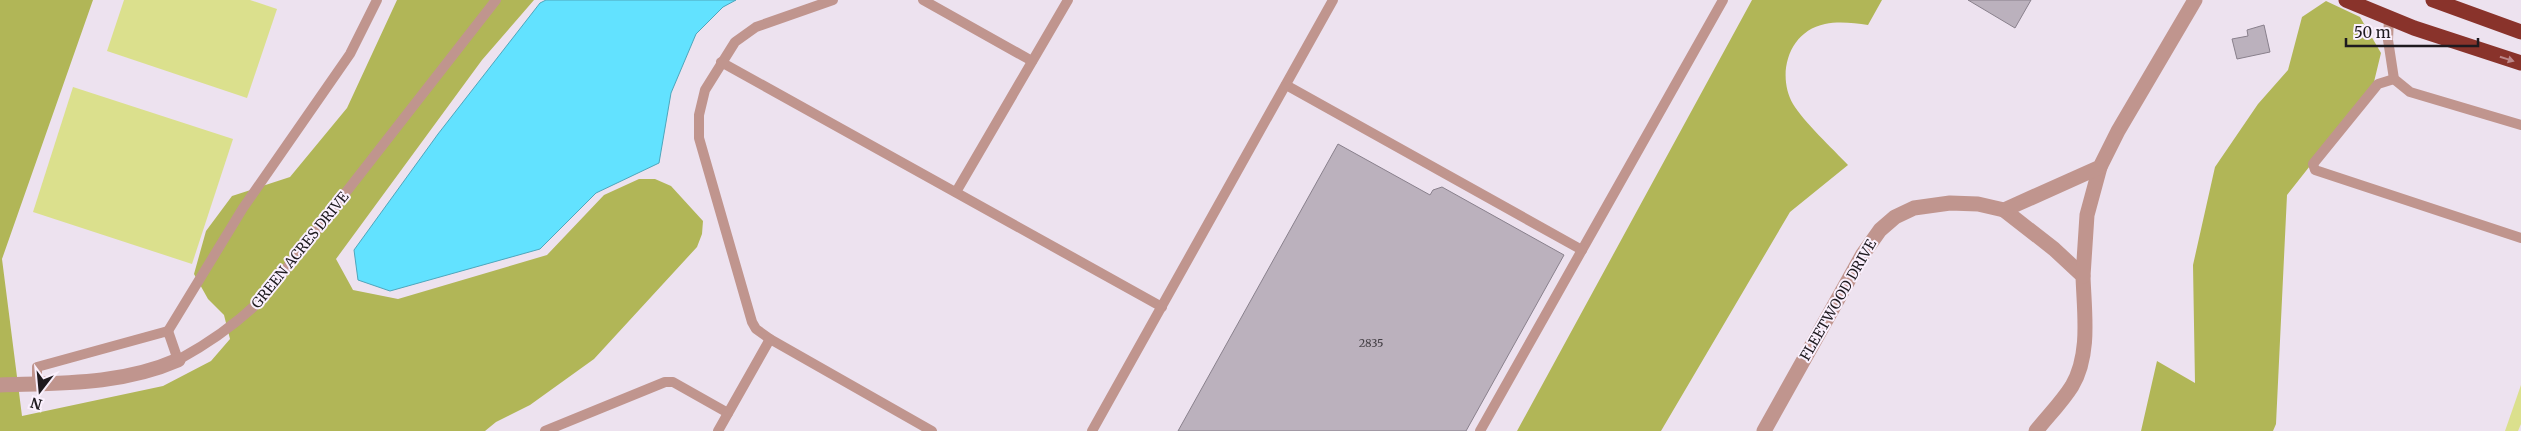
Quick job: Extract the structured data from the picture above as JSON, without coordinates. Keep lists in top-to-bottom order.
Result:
{
  "streets": {
    "street": ["GREEN ACRES DRIVE", "FLEETWOOD DRIVE"]
  },
  "house_numbers": ["2835"],
  "scale_bar": "50 m",
  "north": "bottom"
}
